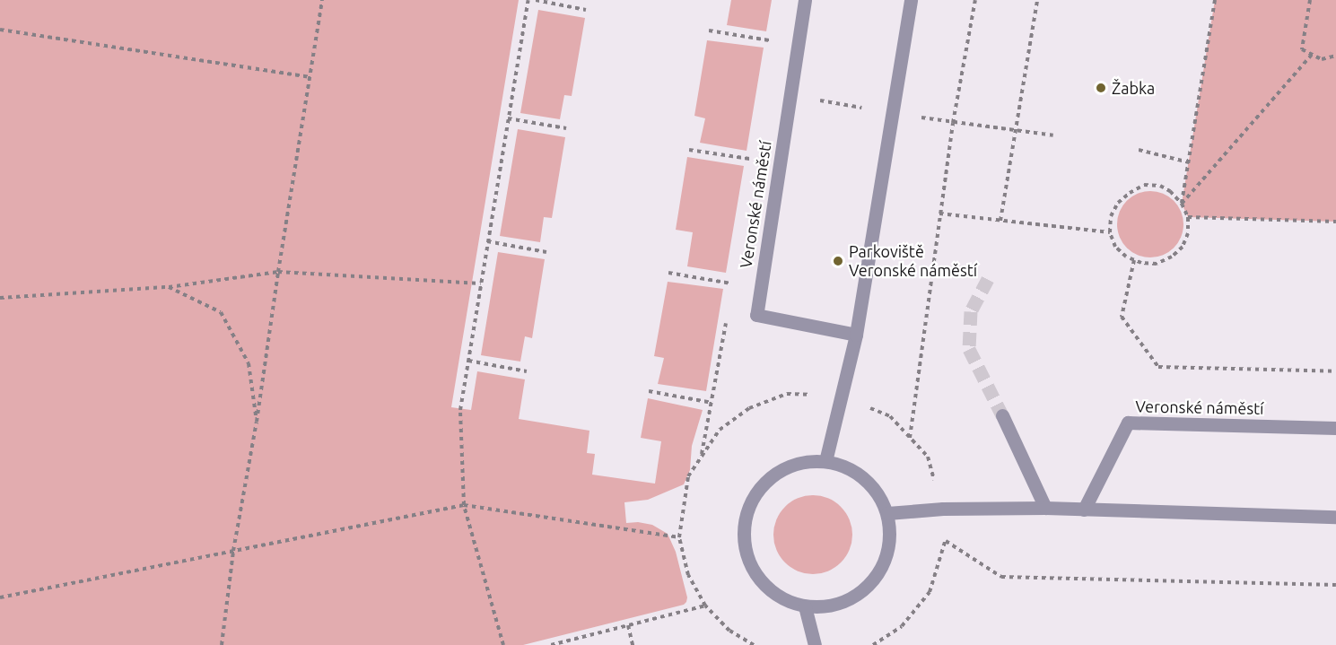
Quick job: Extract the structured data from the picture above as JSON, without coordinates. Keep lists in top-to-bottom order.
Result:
{
  "streets": {
    "street": ["Veronské náměstí"]
  },
  "places": ["Žabka", "Parkoviště Veronské náměstí"]
}
